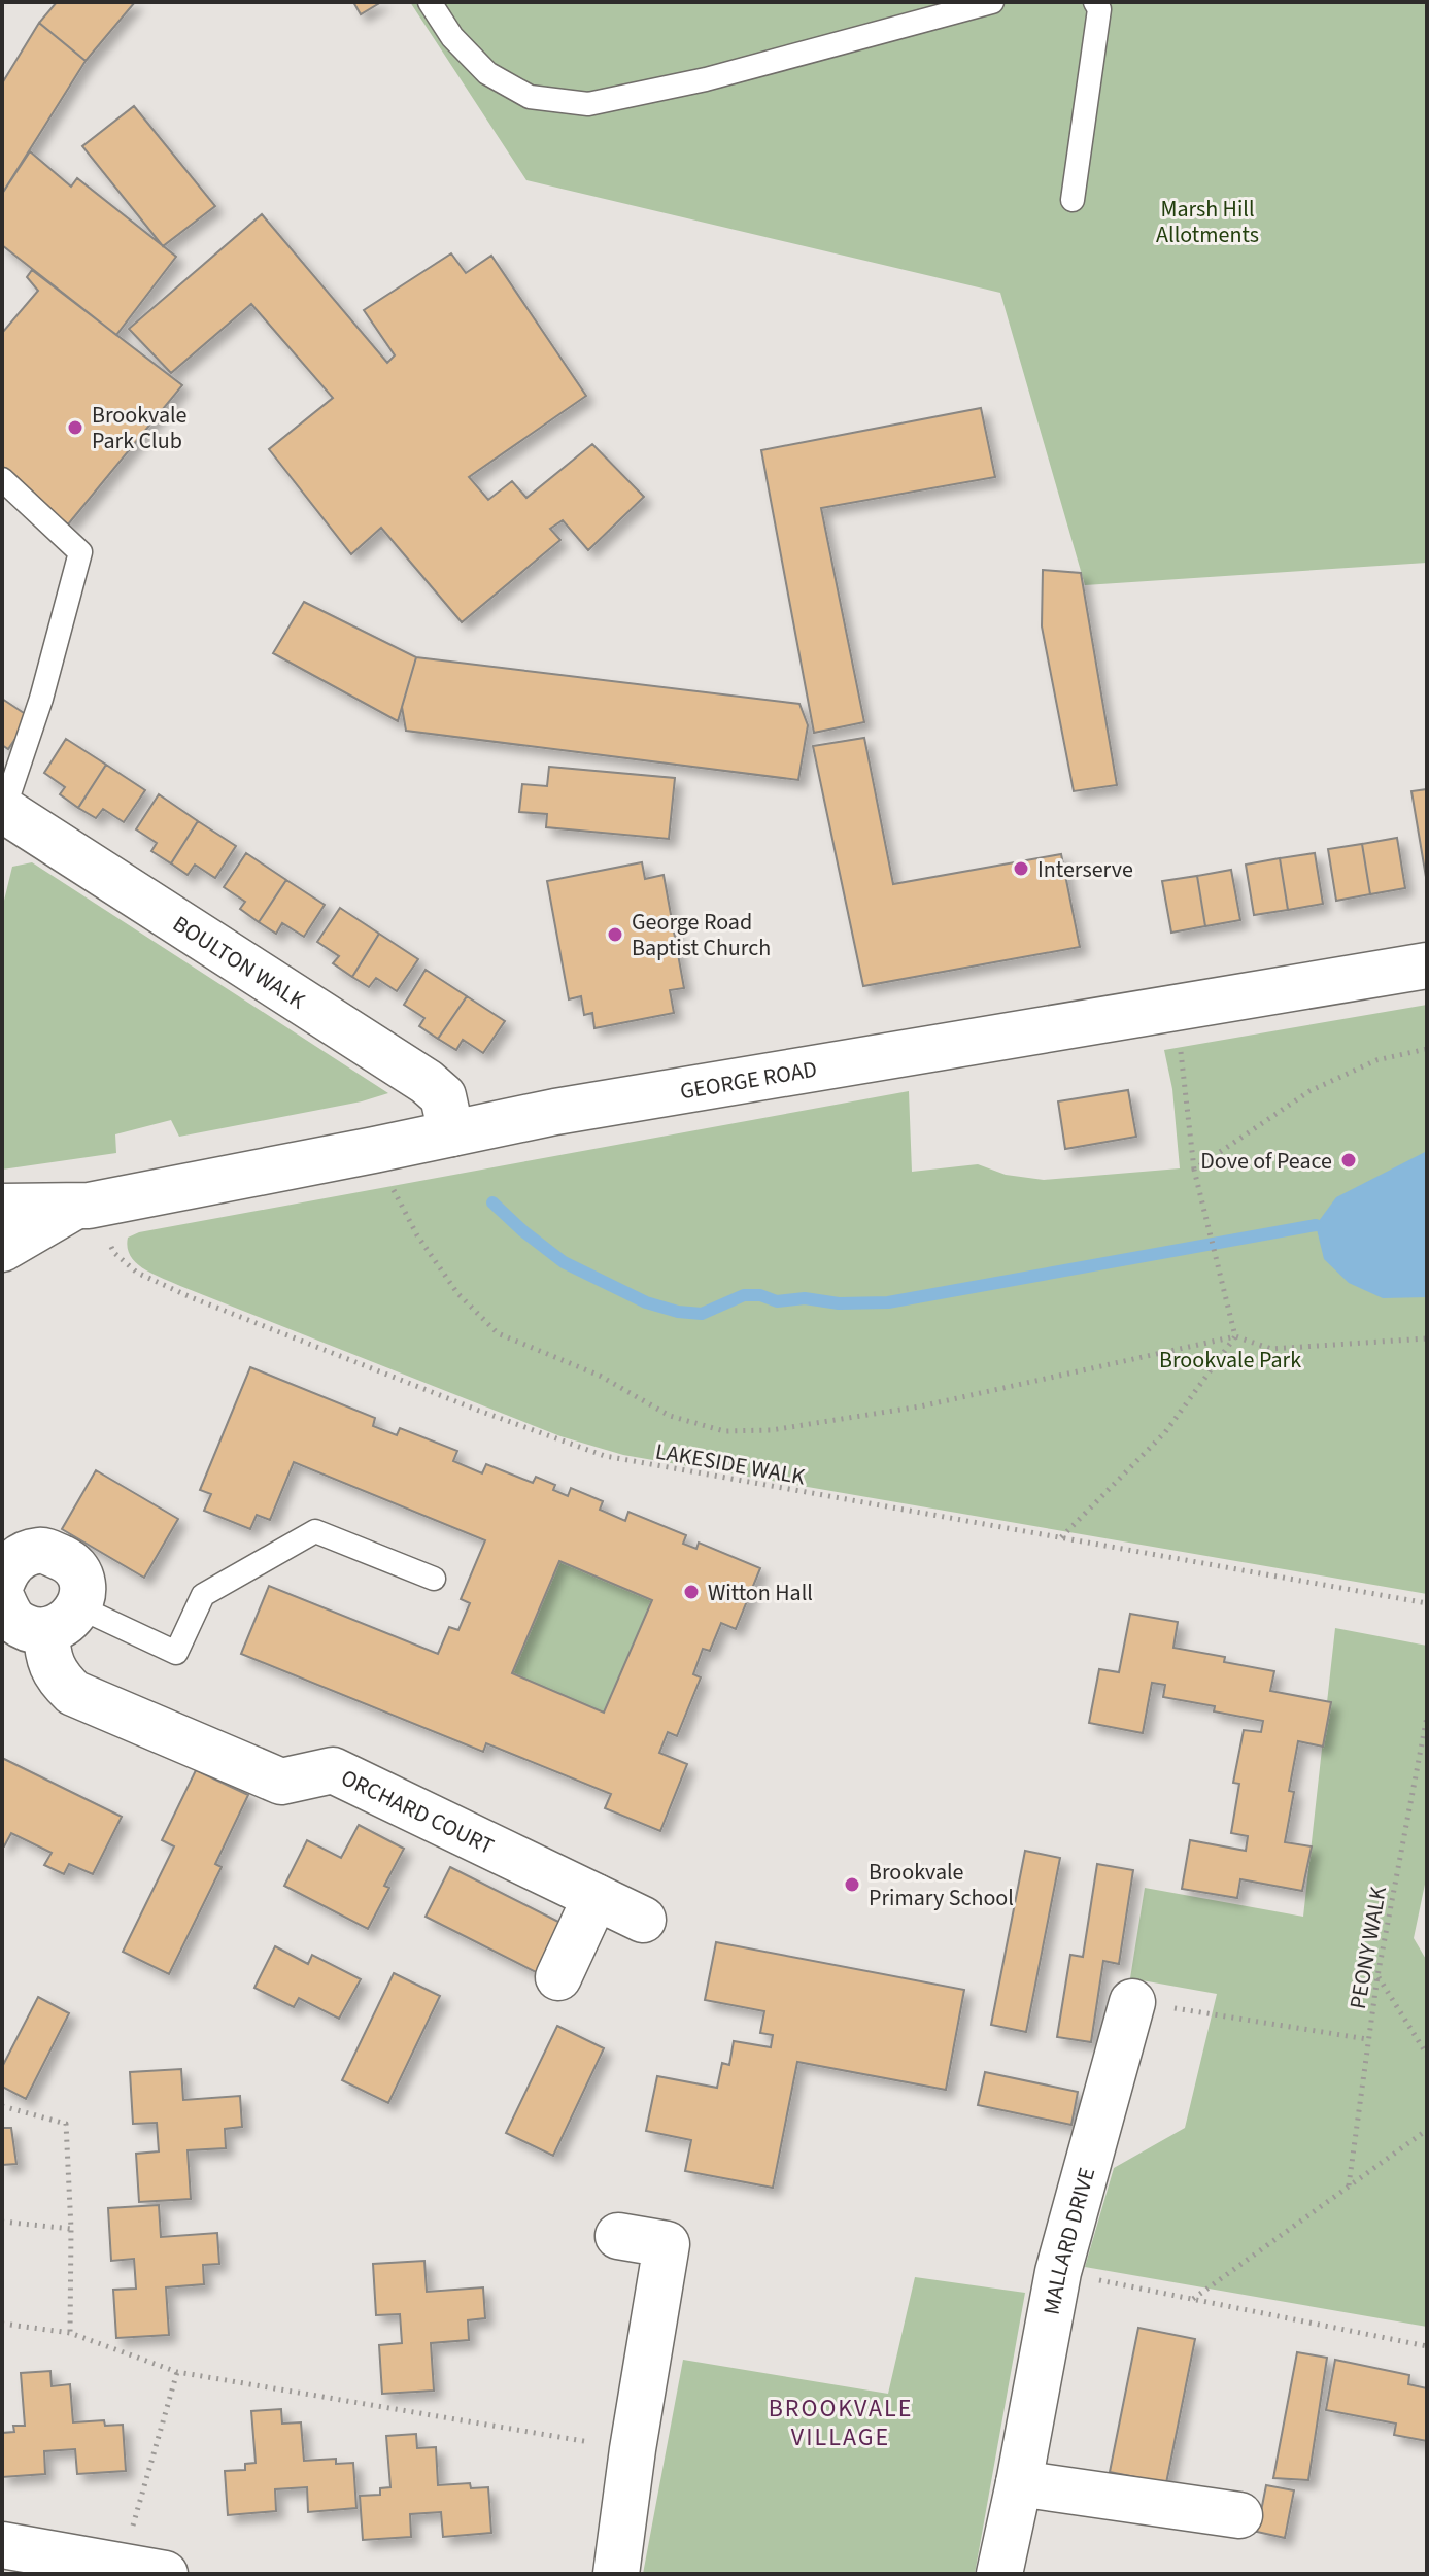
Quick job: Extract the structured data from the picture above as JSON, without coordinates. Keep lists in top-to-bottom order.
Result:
{
  "streets": {
    "street": [
      "BOULTON WALK",
      "GEORGE ROAD",
      "ORCHARD COURT",
      "MALLARD DRIVE"
    ],
    "path": ["LAKESIDE WALK", "PEONY WALK"]
  },
  "crossings": [
    ["BOULTON WALK", "GEORGE ROAD"],
    ["GEORGE ROAD", "LAKESIDE WALK"]
  ],
  "districts": ["BROOKVALE VILLAGE"],
  "parks": ["Marsh Hill Allotments", "Brookvale Park"],
  "places": [
    "Brookvale Park Club",
    "Interserve",
    "George Road Baptist Church",
    "Dove of Peace",
    "Witton Hall",
    "Brookvale Primary School"
  ]
}
